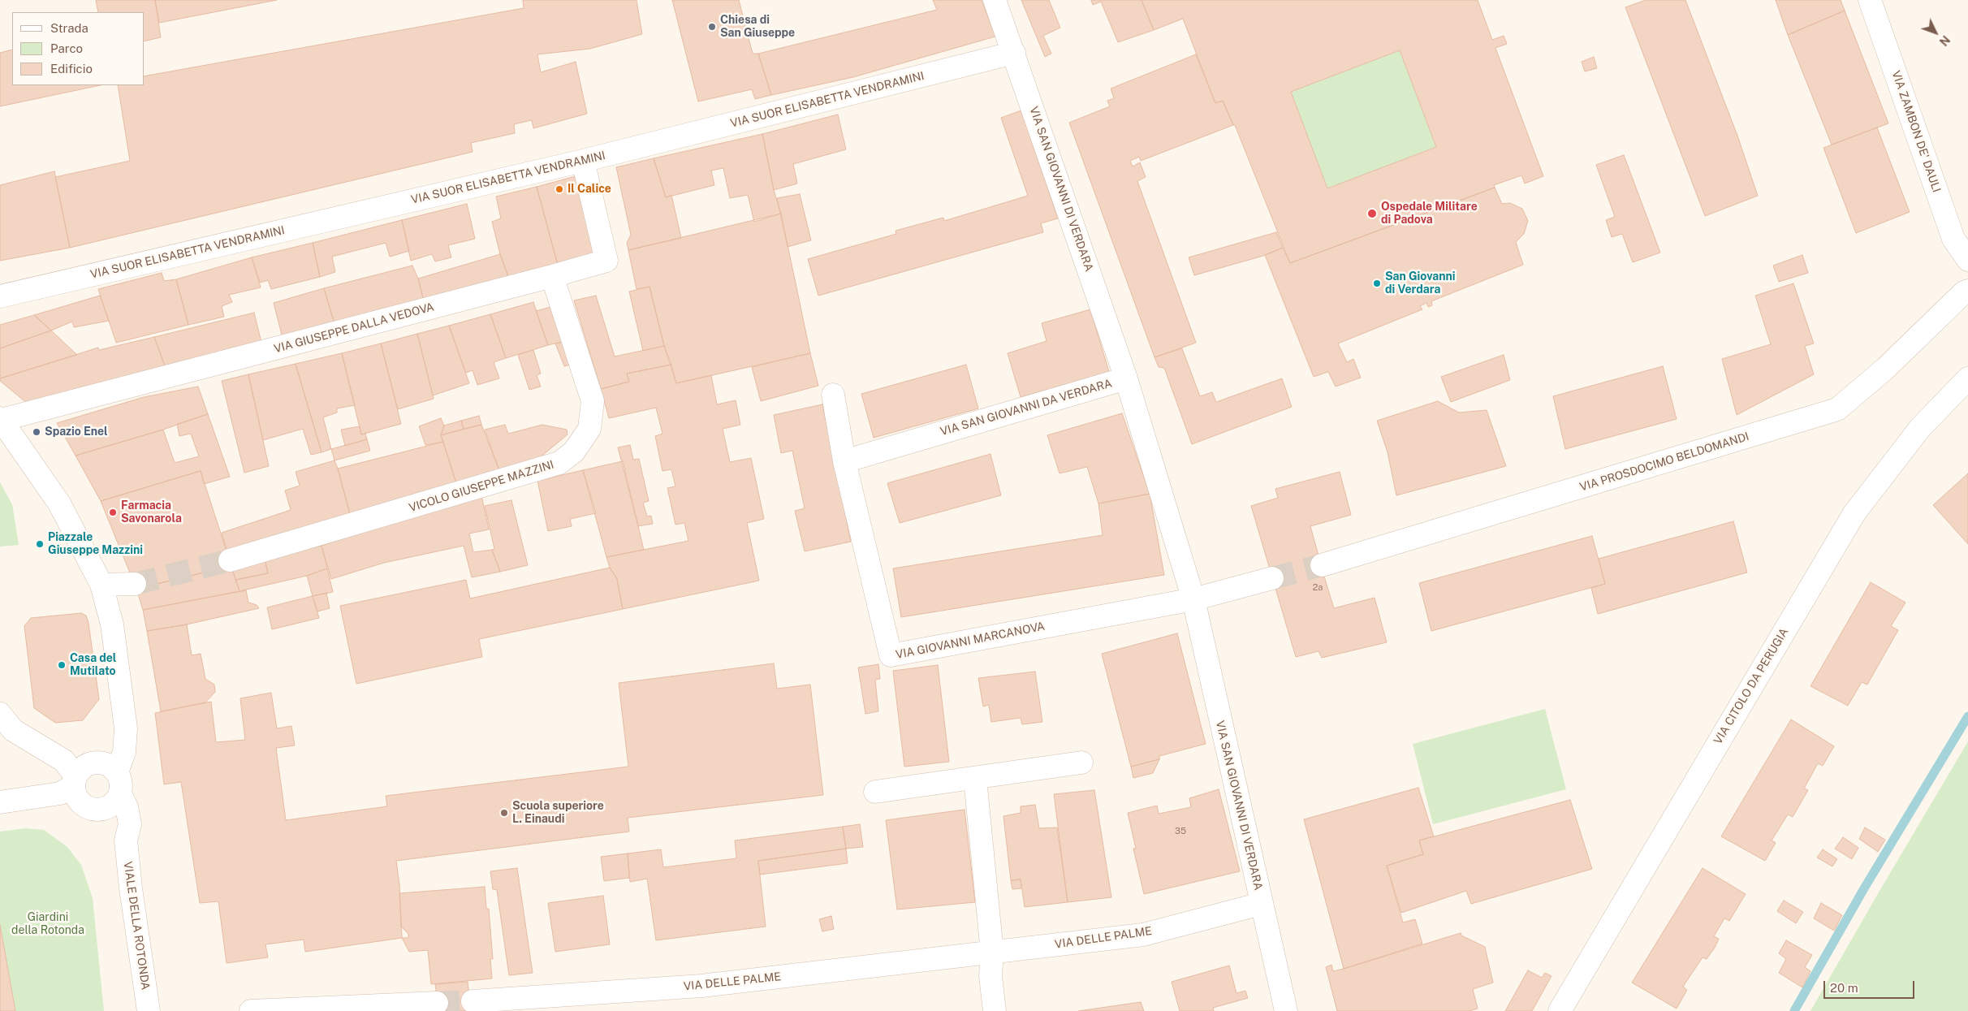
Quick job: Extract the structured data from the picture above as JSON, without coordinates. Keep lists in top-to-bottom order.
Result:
{
  "streets": {
    "street": [
      "VIA SUOR ELISABETTA VENDRAMINI",
      "VIA ZAMBON DE' DAULI",
      "VIA SAN GIOVANNI DI VERDARA",
      "VIA GIUSEPPE DALLA VEDOVA",
      "VIA SAN GIOVANNI DA VERDARA",
      "VIA PROSDOCIMO BELDOMANDI",
      "VICOLO GIUSEPPE MAZZINI",
      "VIA GIOVANNI MARCANOVA",
      "VIA CITOLO DA PERUGIA",
      "VIALE DELLA ROTONDA",
      "VIA DELLE PALME"
    ]
  },
  "crossings": [
    ["VIA SUOR ELISABETTA VENDRAMINI", "VIA SAN GIOVANNI DI VERDARA"],
    ["VIA SUOR ELISABETTA VENDRAMINI", "VIA GIUSEPPE DALLA VEDOVA"],
    ["VIA SAN GIOVANNI DI VERDARA", "VIA SAN GIOVANNI DA VERDARA"],
    ["VIA SAN GIOVANNI DI VERDARA", "VIA GIOVANNI MARCANOVA"],
    ["VIA SAN GIOVANNI DI VERDARA", "VIA DELLE PALME"],
    ["VIA GIUSEPPE DALLA VEDOVA", "VICOLO GIUSEPPE MAZZINI"],
    ["VIA SAN GIOVANNI DA VERDARA", "VIA GIOVANNI MARCANOVA"]
  ],
  "parks": ["Giardini della Rotonda"],
  "places": [
    "Chiesa di San Giuseppe",
    "Il Calice",
    "Ospedale Militare di Padova",
    "San Giovanni di Verdara",
    "Spazio Enel",
    "Farmacia Savonarola",
    "Piazzale Giuseppe Mazzini",
    "Casa del Mutilato",
    "Scuola superiore L. Einaudi"
  ],
  "house_numbers": ["2a", "35"],
  "legend": ["Strada", "Parco", "Edificio"],
  "scale_bar": "20 m",
  "north": "bottom right"
}
